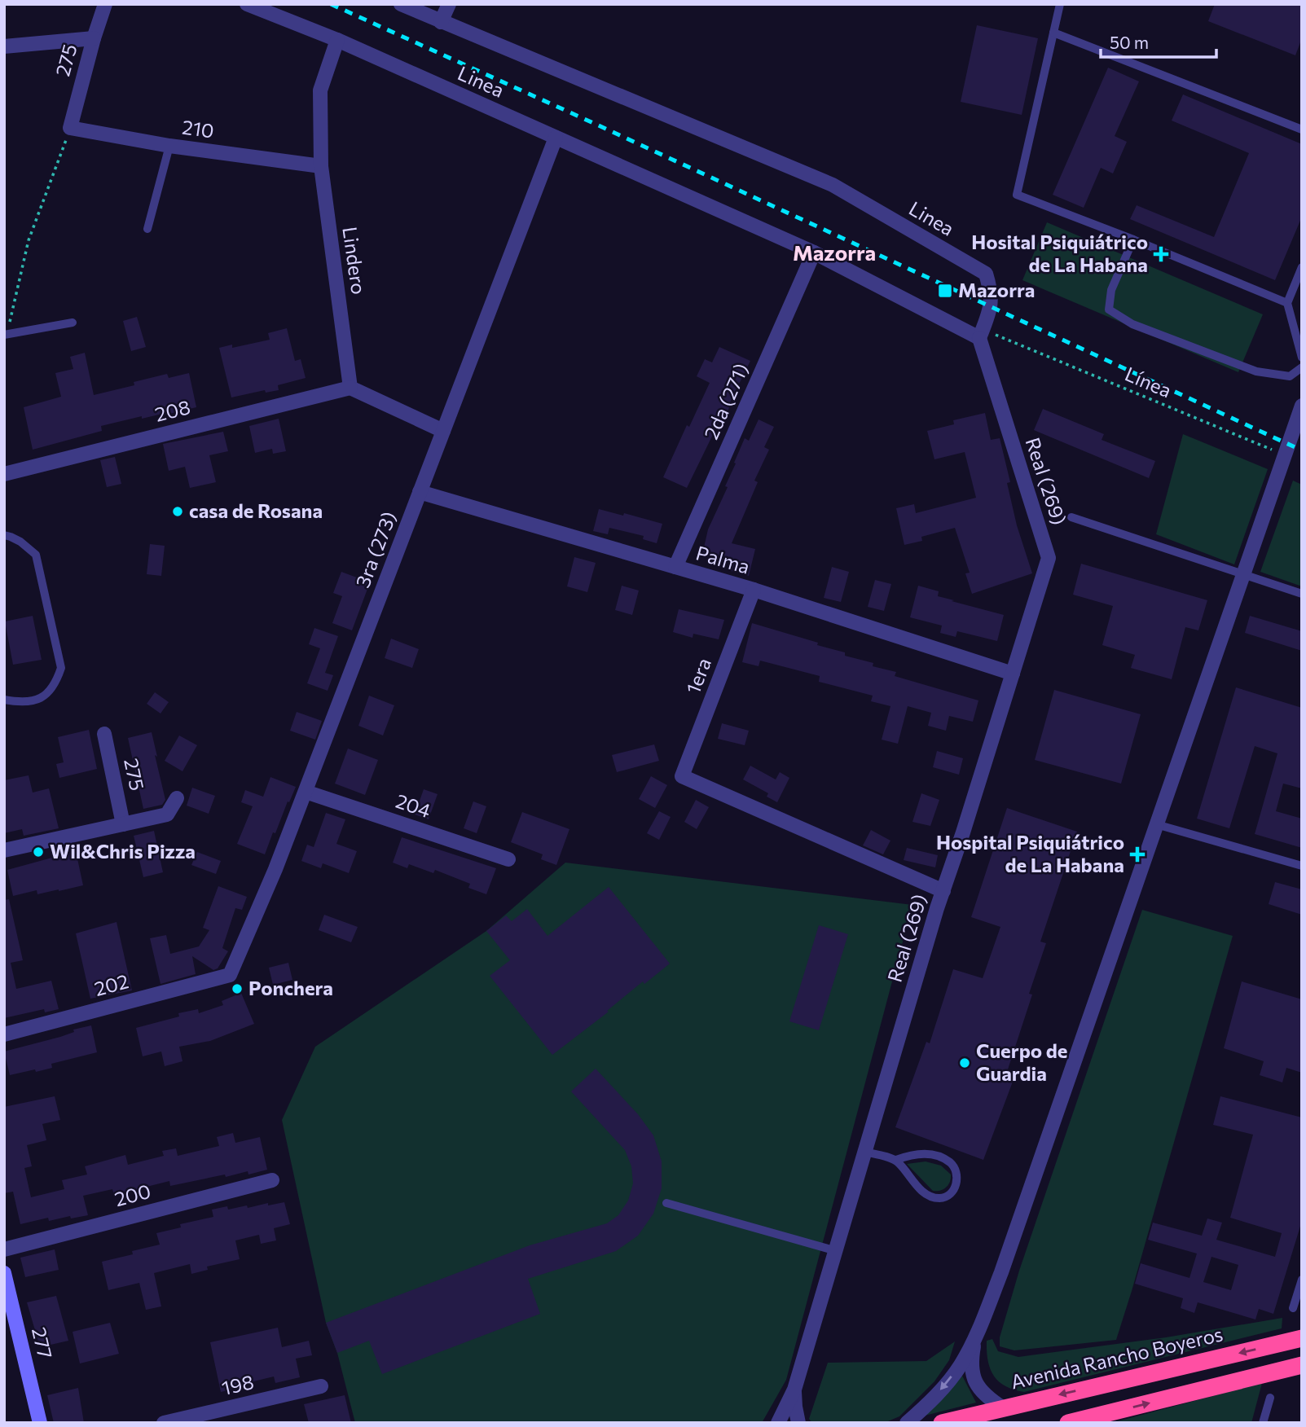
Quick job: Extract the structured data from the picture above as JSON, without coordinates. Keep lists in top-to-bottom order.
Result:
{
  "streets": {
    "highway": ["Avenida Rancho Boyeros"],
    "street": [
      "275",
      "Linea",
      "210",
      "Lindero",
      "2da (271)",
      "208",
      "Real (269)",
      "3ra (273)",
      "Palma",
      "1era",
      "204",
      "202",
      "200",
      "277",
      "198"
    ],
    "path": ["Línea"]
  },
  "crossings": [
    ["275", "210"],
    ["Linea", "Lindero"],
    ["Linea", "Línea"],
    ["Linea", "2da (271)"],
    ["Linea", "Real (269)"],
    ["Linea", "3ra (273)"],
    ["210", "Lindero"],
    ["Lindero", "208"],
    ["Línea", "Real (269)"],
    ["2da (271)", "Palma"],
    ["Real (269)", "Palma"],
    ["Real (269)", "1era"],
    ["3ra (273)", "Palma"],
    ["3ra (273)", "204"],
    ["3ra (273)", "202"],
    ["Palma", "1era"]
  ],
  "districts": ["Mazorra"],
  "places": {
    "health": ["Hosital Psiquiátrico de La Habana", "Hospital Psiquiátrico de La Habana"],
    "transit": ["Mazorra"],
    "other": [
      "casa de Rosana",
      "Wil&Chris Pizza",
      "Ponchera",
      "Cuerpo de Guardia"
    ]
  },
  "scale_bar": "50 m"
}
